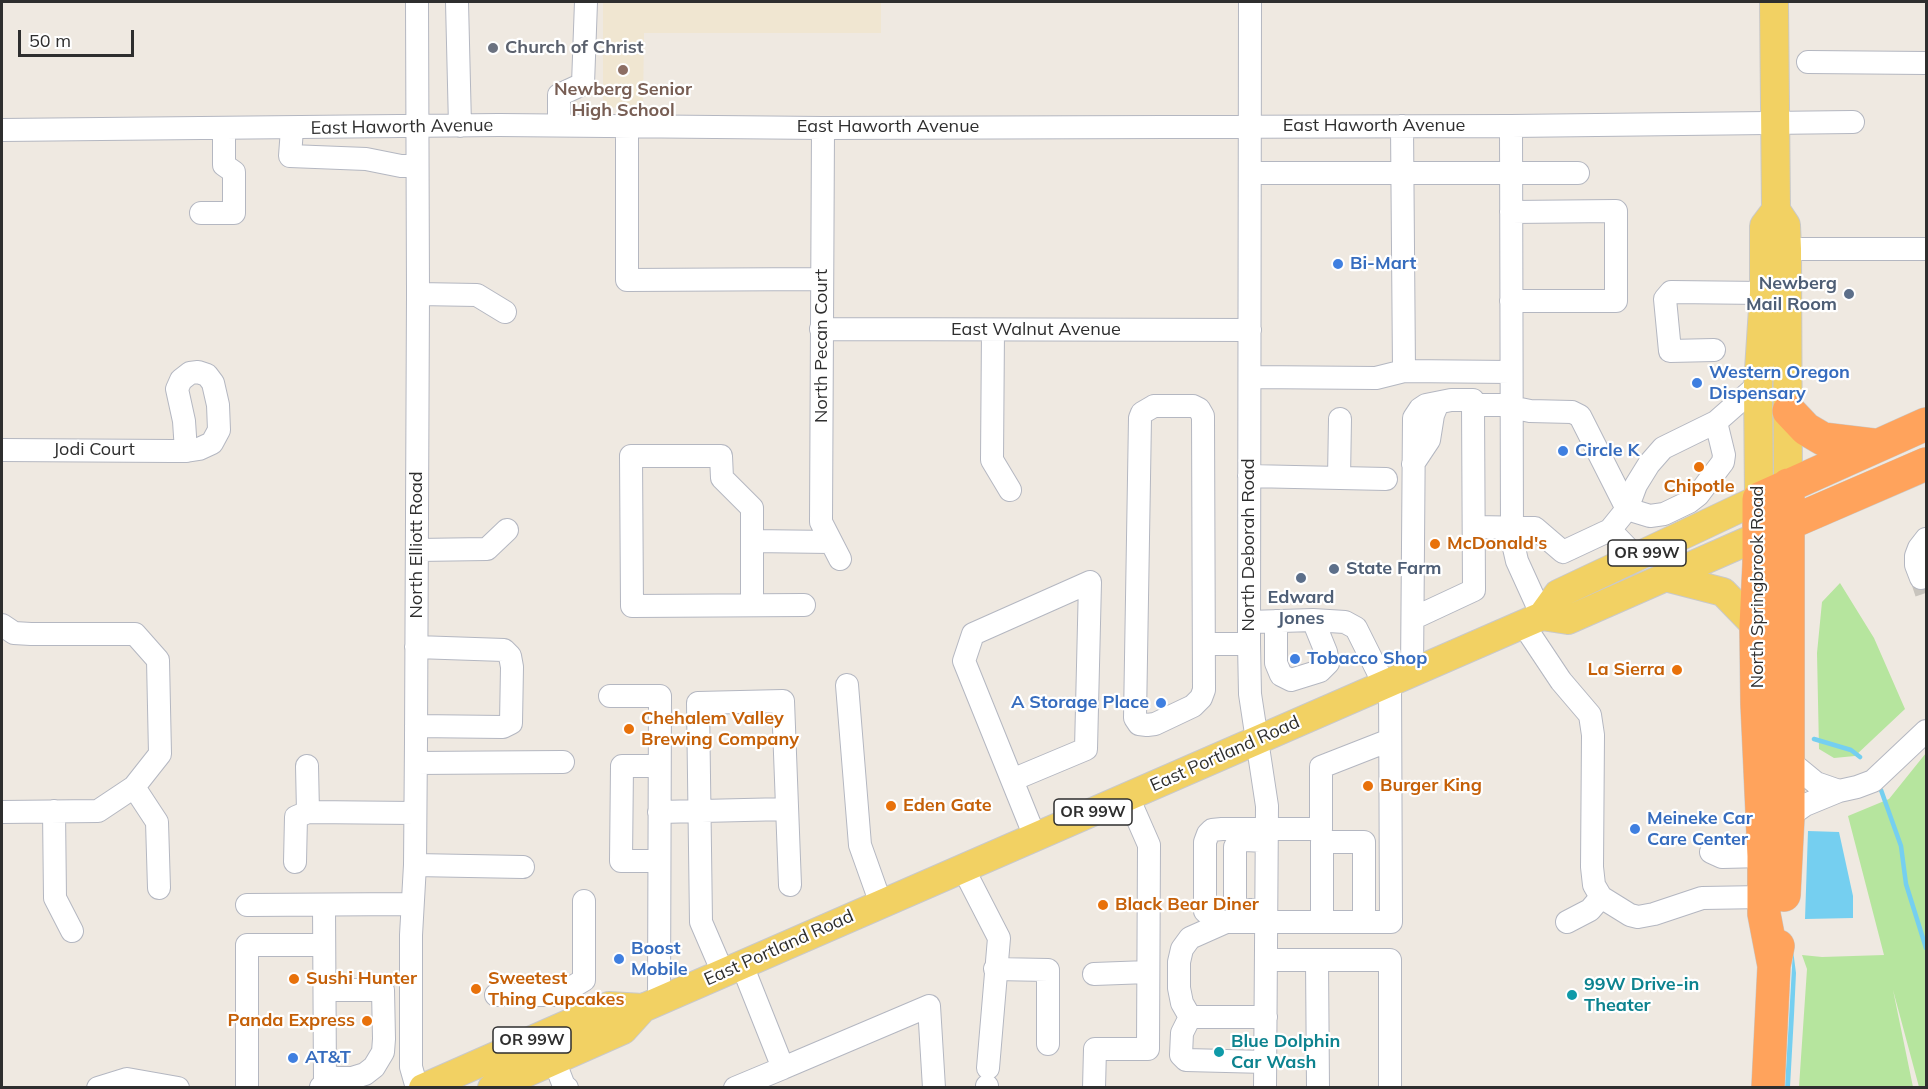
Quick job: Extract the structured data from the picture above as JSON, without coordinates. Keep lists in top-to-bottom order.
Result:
{
  "streets": {
    "highway": ["OR 99W", "North Springbrook Road", "East Portland Road"],
    "street": [
      "East Haworth Avenue",
      "East Walnut Avenue",
      "North Pecan Court",
      "Jodi Court",
      "North Elliott Road",
      "North Deborah Road"
    ]
  },
  "crossings": [
    ["East Haworth Avenue", "North Pecan Court"],
    ["East Haworth Avenue", "North Elliott Road"],
    ["East Haworth Avenue", "North Deborah Road"],
    ["East Haworth Avenue", "North Springbrook Road"],
    ["East Walnut Avenue", "North Pecan Court"],
    ["East Walnut Avenue", "North Deborah Road"],
    ["North Deborah Road", "East Portland Road"],
    ["North Springbrook Road", "East Portland Road"]
  ],
  "places": [
    "Church of Christ",
    "Newberg Senior High School",
    "Bi-Mart",
    "Newberg Mail Room",
    "Western Oregon Dispensary",
    "Circle K",
    "Chipotle",
    "McDonald's",
    "State Farm",
    "Edward Jones",
    "Tobacco Shop",
    "La Sierra",
    "A Storage Place",
    "Chehalem Valley Brewing Company",
    "Burger King",
    "Eden Gate",
    "Meineke Car Care Center",
    "Black Bear Diner",
    "Boost Mobile",
    "Sushi Hunter",
    "Sweetest Thing Cupcakes",
    "99W Drive-in Theater",
    "Panda Express",
    "Blue Dolphin Car Wash",
    "AT&T"
  ],
  "scale_bar": "50 m"
}
